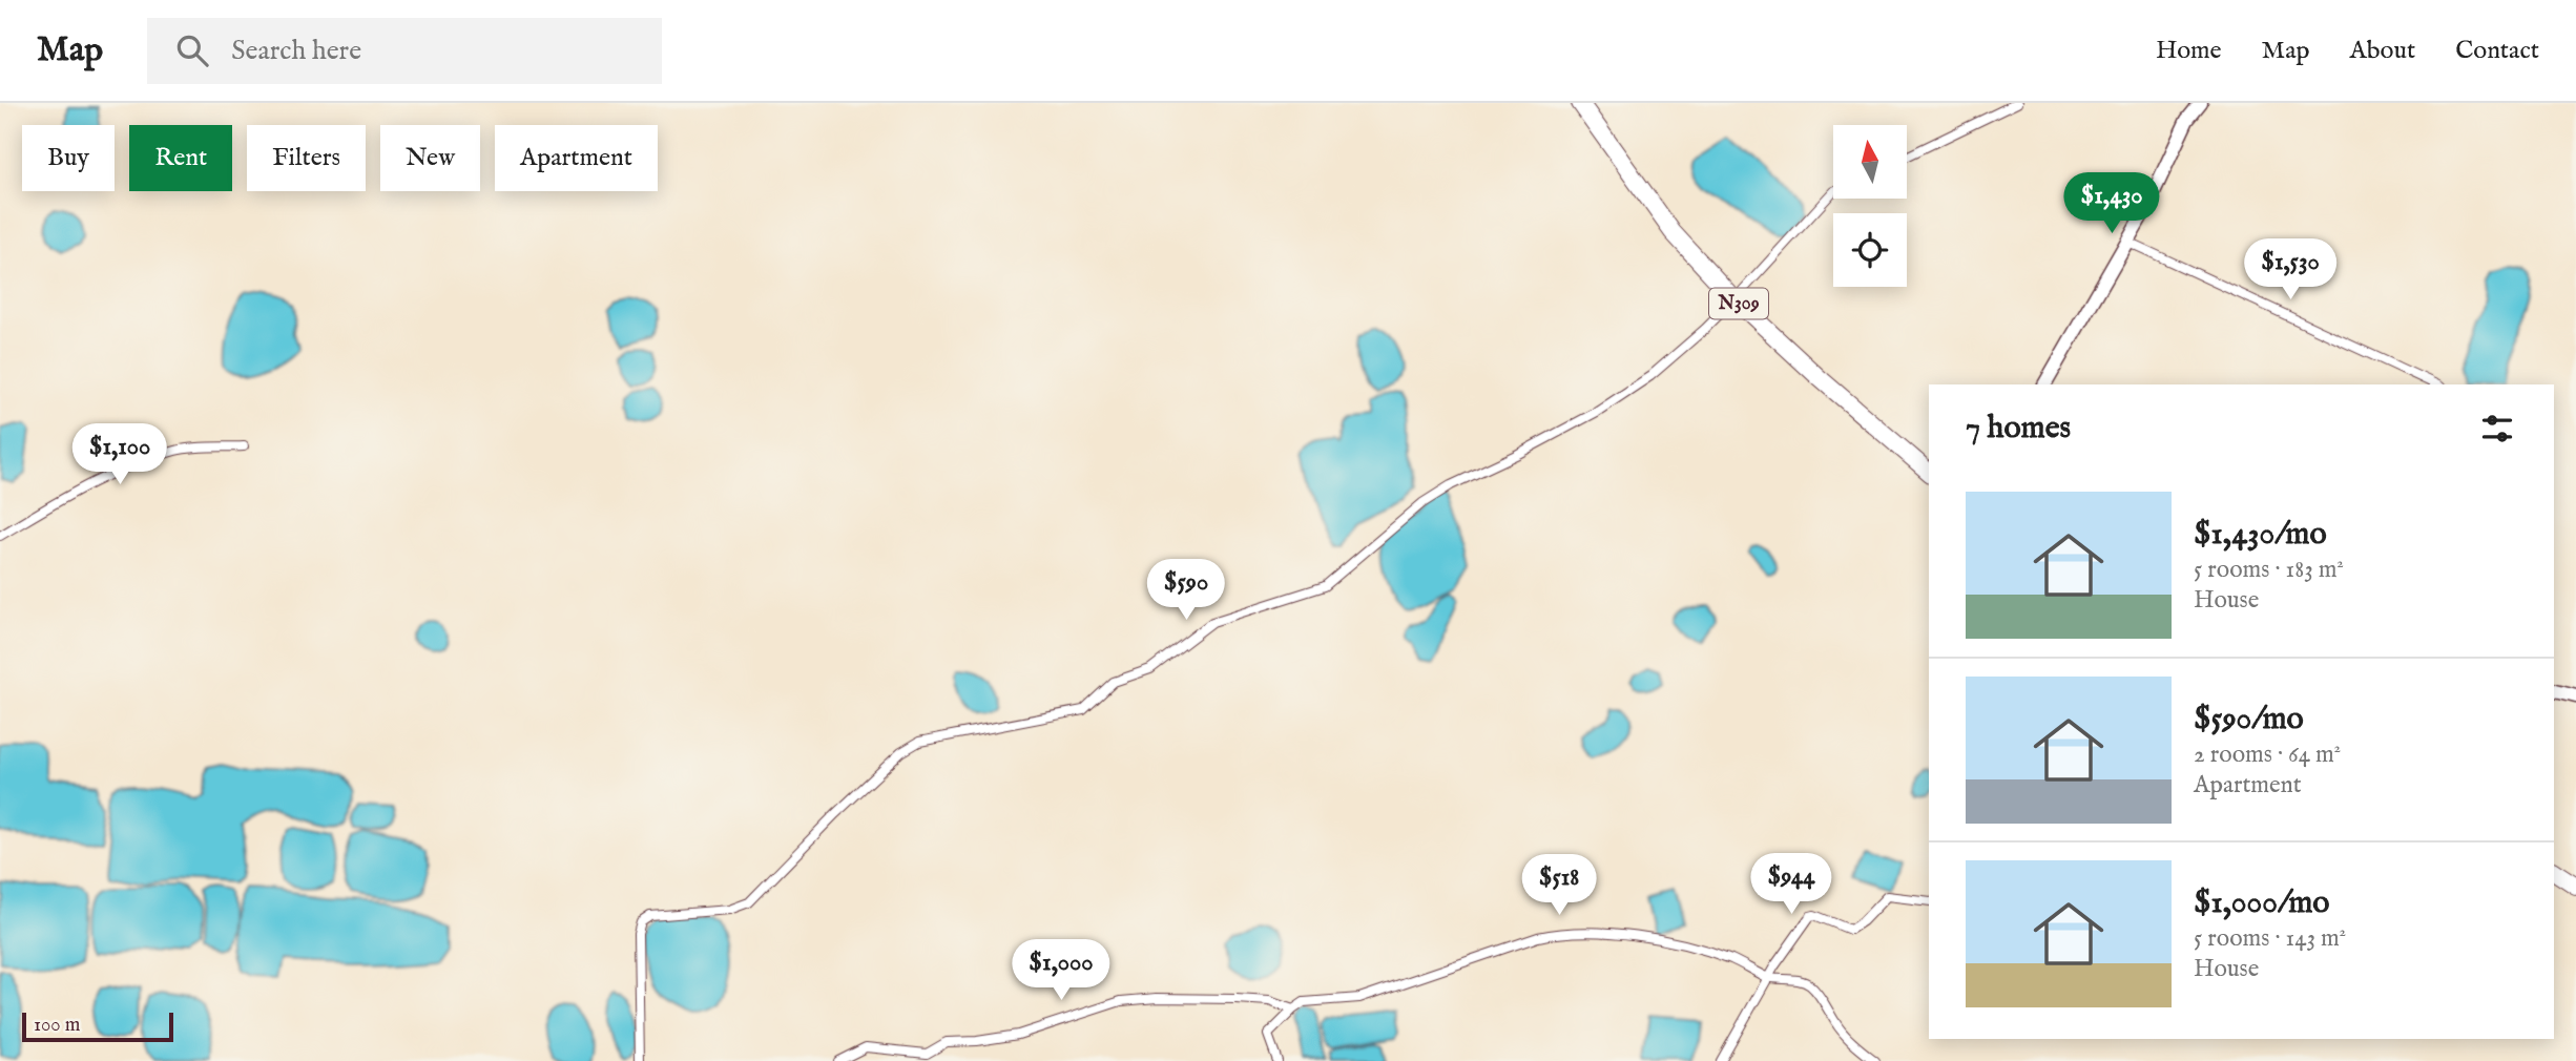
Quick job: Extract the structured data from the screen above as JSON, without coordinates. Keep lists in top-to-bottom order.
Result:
{
  "streets": {
    "highway": ["N309"]
  },
  "scale_bar": "100 m",
  "north": "top",
  "page": {
    "header": "Map",
    "search": "Search here",
    "nav": [
      "Home",
      "Map",
      "About",
      "Contact"
    ],
    "chip": [
      "Buy",
      "Rent",
      "Filters",
      "New",
      "Apartment"
    ],
    "price": [
      "$1,430",
      "$1,530",
      "$1,100",
      "$590",
      "$944",
      "$518",
      "$1,000"
    ],
    "heading": "7 homes",
    "list": [
      {
        "name": "$1,430/mo",
        "note": "5 rooms · 183 m² · House"
      },
      {
        "name": "$590/mo",
        "note": "2 rooms · 64 m² · Apartment"
      },
      {
        "name": "$1,000/mo",
        "note": "5 rooms · 143 m² · House"
      }
    ],
    "scale": "100 m"
  }
}
